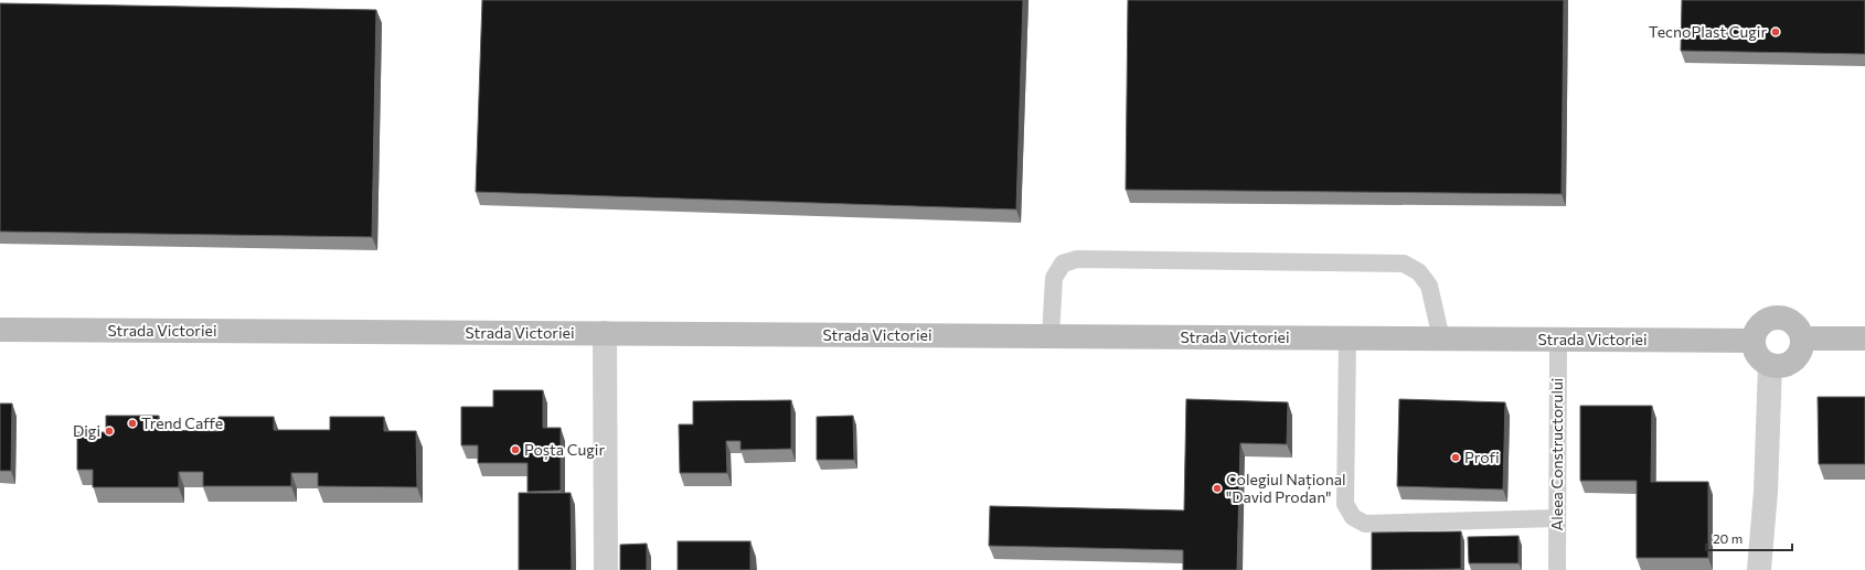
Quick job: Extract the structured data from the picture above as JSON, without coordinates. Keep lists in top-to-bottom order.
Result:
{
  "streets": {
    "main road": ["Strada Victoriei"],
    "lane": ["Aleea Constructorului"]
  },
  "crossings": [
    ["Strada Victoriei", "Aleea Constructorului"]
  ],
  "places": [
    "TecnoPlast Cugir",
    "Trend Caffe",
    "Digi",
    "Poșta Cugir",
    "Profi",
    "Colegiul Național \"David Prodan\""
  ],
  "scale_bar": "20 m"
}
